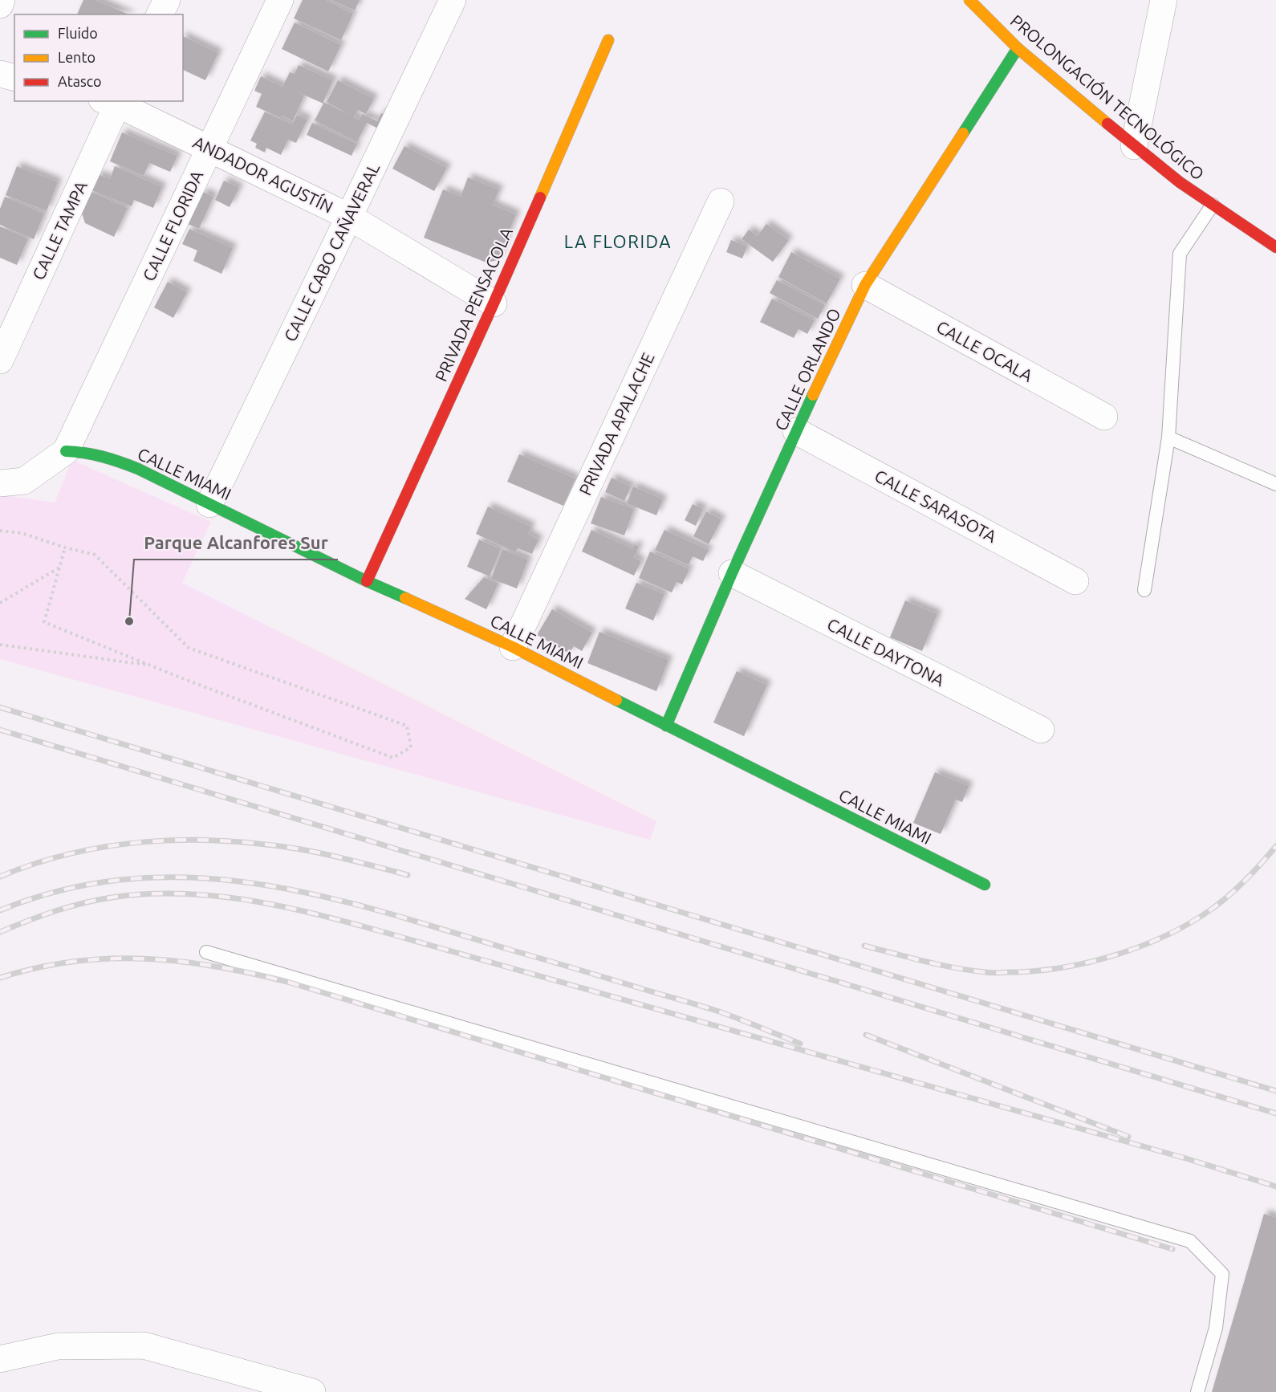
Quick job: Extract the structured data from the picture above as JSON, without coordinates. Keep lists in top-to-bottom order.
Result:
{
  "streets": {
    "street": [
      "PROLONGACIÓN TECNOLÓGICO",
      "ANDADOR AGUSTÍN",
      "CALLE FLORIDA",
      "CALLE TAMPA",
      "CALLE CABO CAÑAVERAL",
      "PRIVADA PENSACOLA",
      "CALLE OCALA",
      "CALLE ORLANDO",
      "PRIVADA APALACHE",
      "CALLE MIAMI",
      "CALLE SARASOTA",
      "CALLE DAYTONA"
    ]
  },
  "crossings": [
    ["PROLONGACIÓN TECNOLÓGICO", "CALLE ORLANDO"],
    ["ANDADOR AGUSTÍN", "CALLE FLORIDA"],
    ["ANDADOR AGUSTÍN", "CALLE TAMPA"],
    ["ANDADOR AGUSTÍN", "CALLE CABO CAÑAVERAL"],
    ["ANDADOR AGUSTÍN", "PRIVADA PENSACOLA"],
    ["CALLE FLORIDA", "CALLE MIAMI"],
    ["CALLE CABO CAÑAVERAL", "CALLE MIAMI"],
    ["PRIVADA PENSACOLA", "CALLE MIAMI"],
    ["CALLE OCALA", "CALLE ORLANDO"],
    ["CALLE ORLANDO", "CALLE MIAMI"],
    ["CALLE ORLANDO", "CALLE SARASOTA"],
    ["CALLE ORLANDO", "CALLE DAYTONA"],
    ["PRIVADA APALACHE", "CALLE MIAMI"]
  ],
  "districts": ["LA FLORIDA"],
  "places": ["Parque Alcanfores Sur"],
  "legend": ["Fluido", "Lento", "Atasco"]
}
